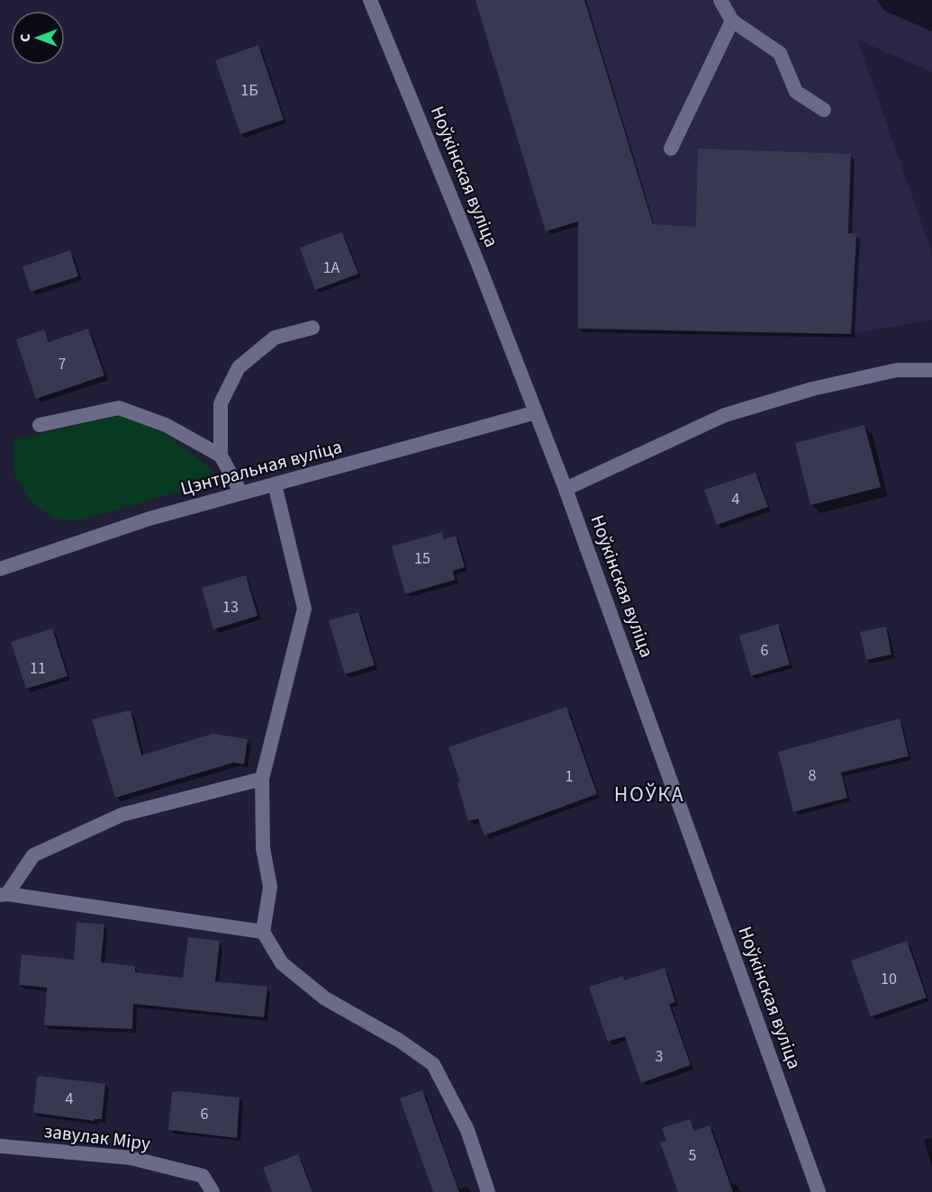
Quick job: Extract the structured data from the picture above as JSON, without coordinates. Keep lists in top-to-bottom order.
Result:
{
  "streets": {
    "main road": ["Ноўкінская вуліца", "Цэнтральная вуліца", "завулак Міру"]
  },
  "crossings": [
    ["Ноўкінская вуліца", "Цэнтральная вуліца"]
  ],
  "districts": ["НОЎКА"],
  "house_numbers": [
    "1Б",
    "1А",
    "7",
    "4",
    "15",
    "13",
    "6",
    "11",
    "8",
    "1",
    "10",
    "3",
    "4",
    "6",
    "5"
  ],
  "north": "left"
}
